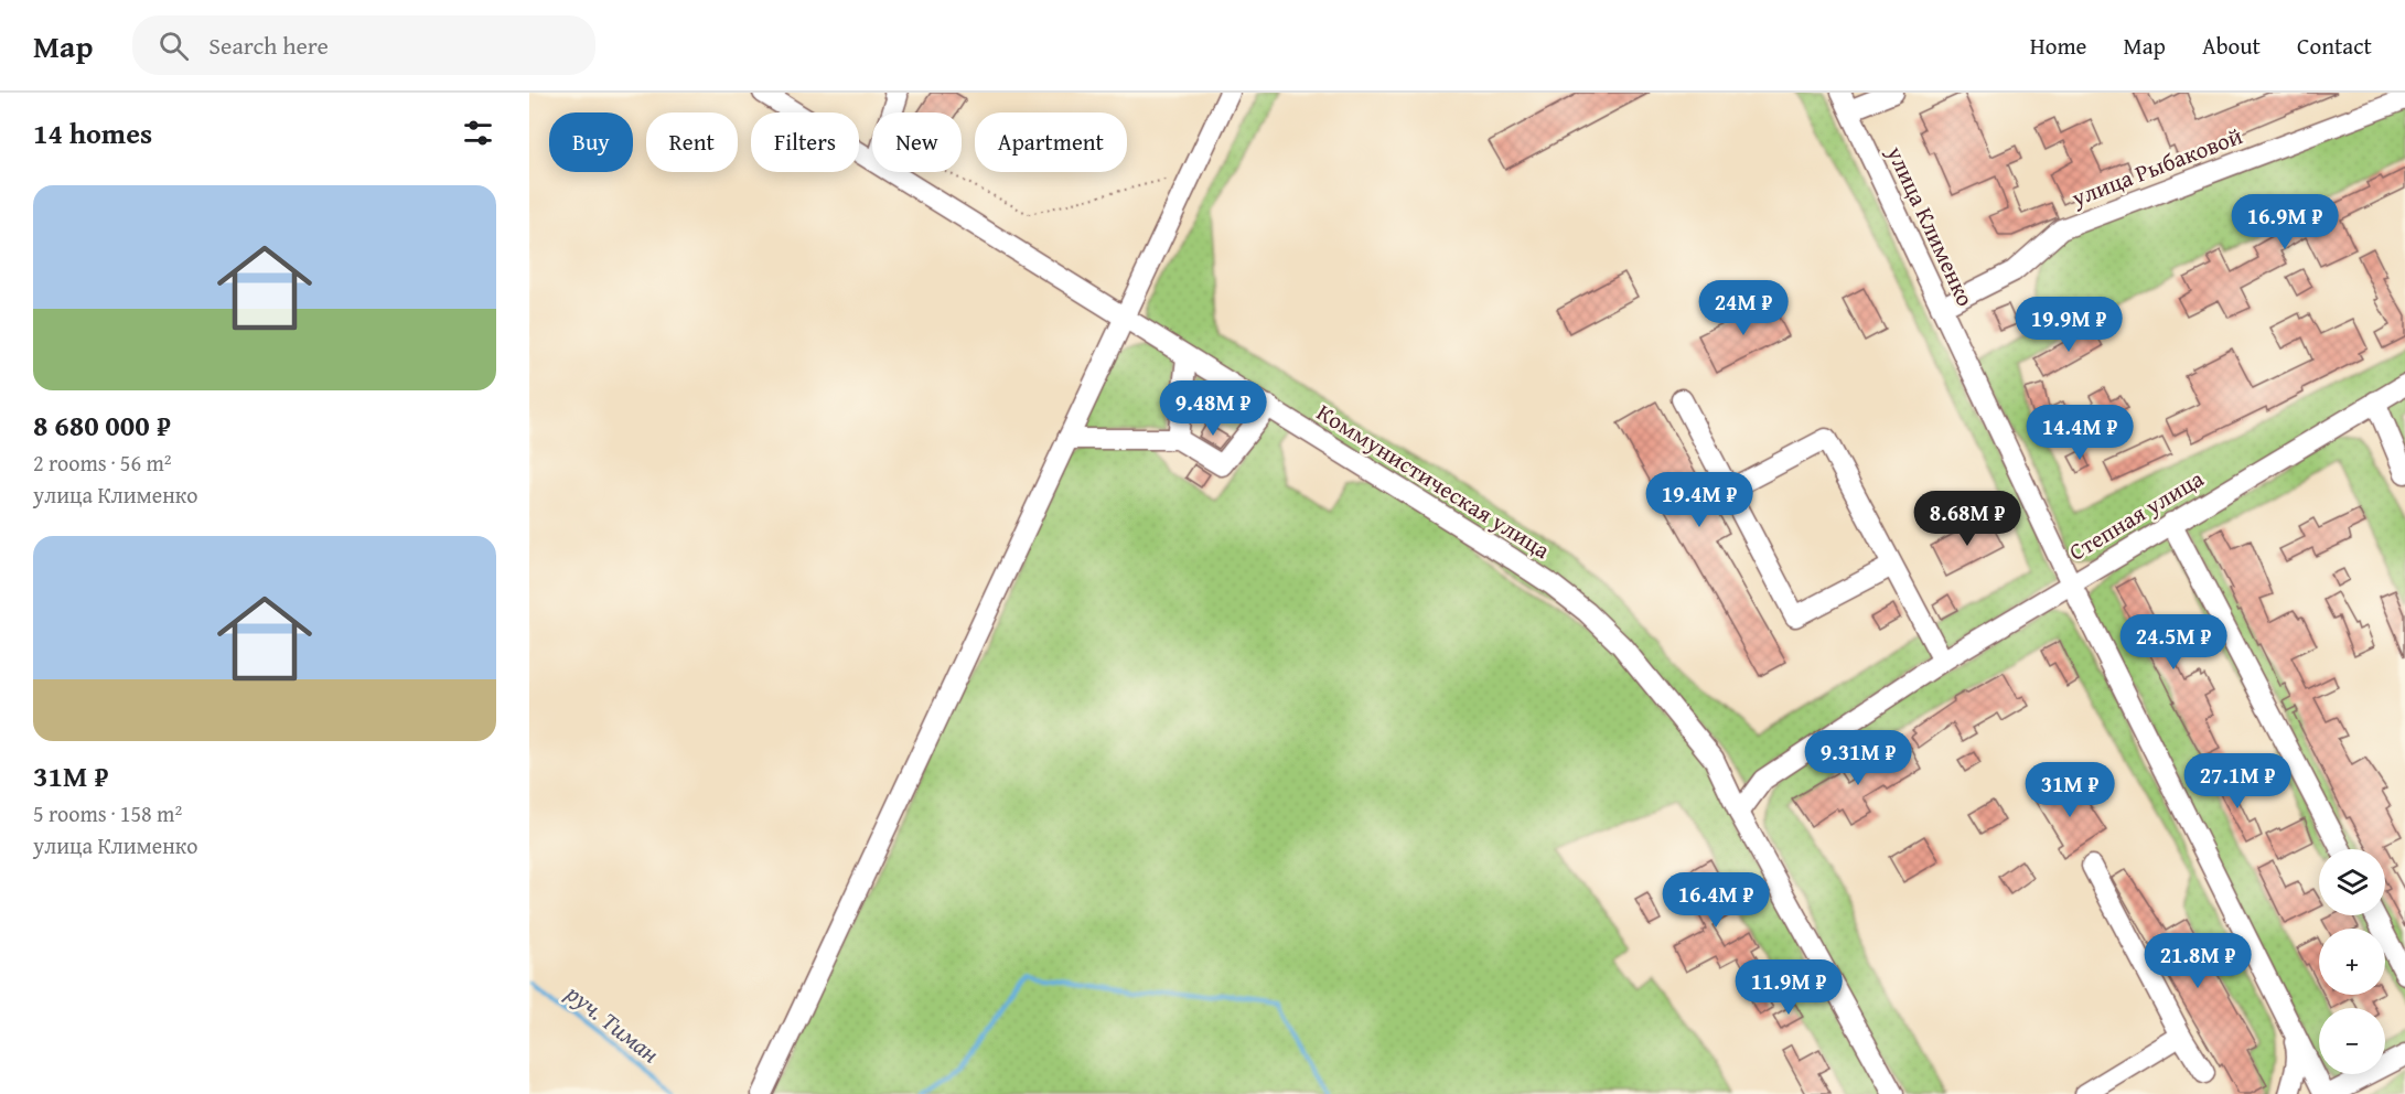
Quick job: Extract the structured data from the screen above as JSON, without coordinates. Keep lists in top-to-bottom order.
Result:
{
  "streets": {
    "street": [
      "улица Рыбаковой",
      "улица Клименко",
      "Коммунистическая улица",
      "Степная улица"
    ]
  },
  "crossings": [
    ["улица Рыбаковой", "улица Клименко"],
    ["улица Клименко", "Степная улица"],
    ["Коммунистическая улица", "Степная улица"]
  ],
  "water": ["руч. Тиман"],
  "page": {
    "header": "Map",
    "search": "Search here",
    "nav": [
      "Home",
      "Map",
      "About",
      "Contact"
    ],
    "heading": "14 homes",
    "chip": [
      "Buy",
      "Rent",
      "Filters",
      "New",
      "Apartment"
    ],
    "list": [
      {
        "name": "8 680 000 ₽",
        "note": "2 rooms · 56 m² · улица Клименко"
      },
      {
        "name": "31M ₽",
        "note": "5 rooms · 158 m² · улица Клименко"
      }
    ],
    "price": [
      "16.9M ₽",
      "24M ₽",
      "19.9M ₽",
      "9.48M ₽",
      "14.4M ₽",
      "19.4M ₽",
      "8.68M ₽",
      "24.5M ₽",
      "9.31M ₽",
      "27.1M ₽",
      "31M ₽",
      "16.4M ₽",
      "21.8M ₽",
      "11.9M ₽"
    ],
    "map_buttons": ["+", "−"]
  }
}
